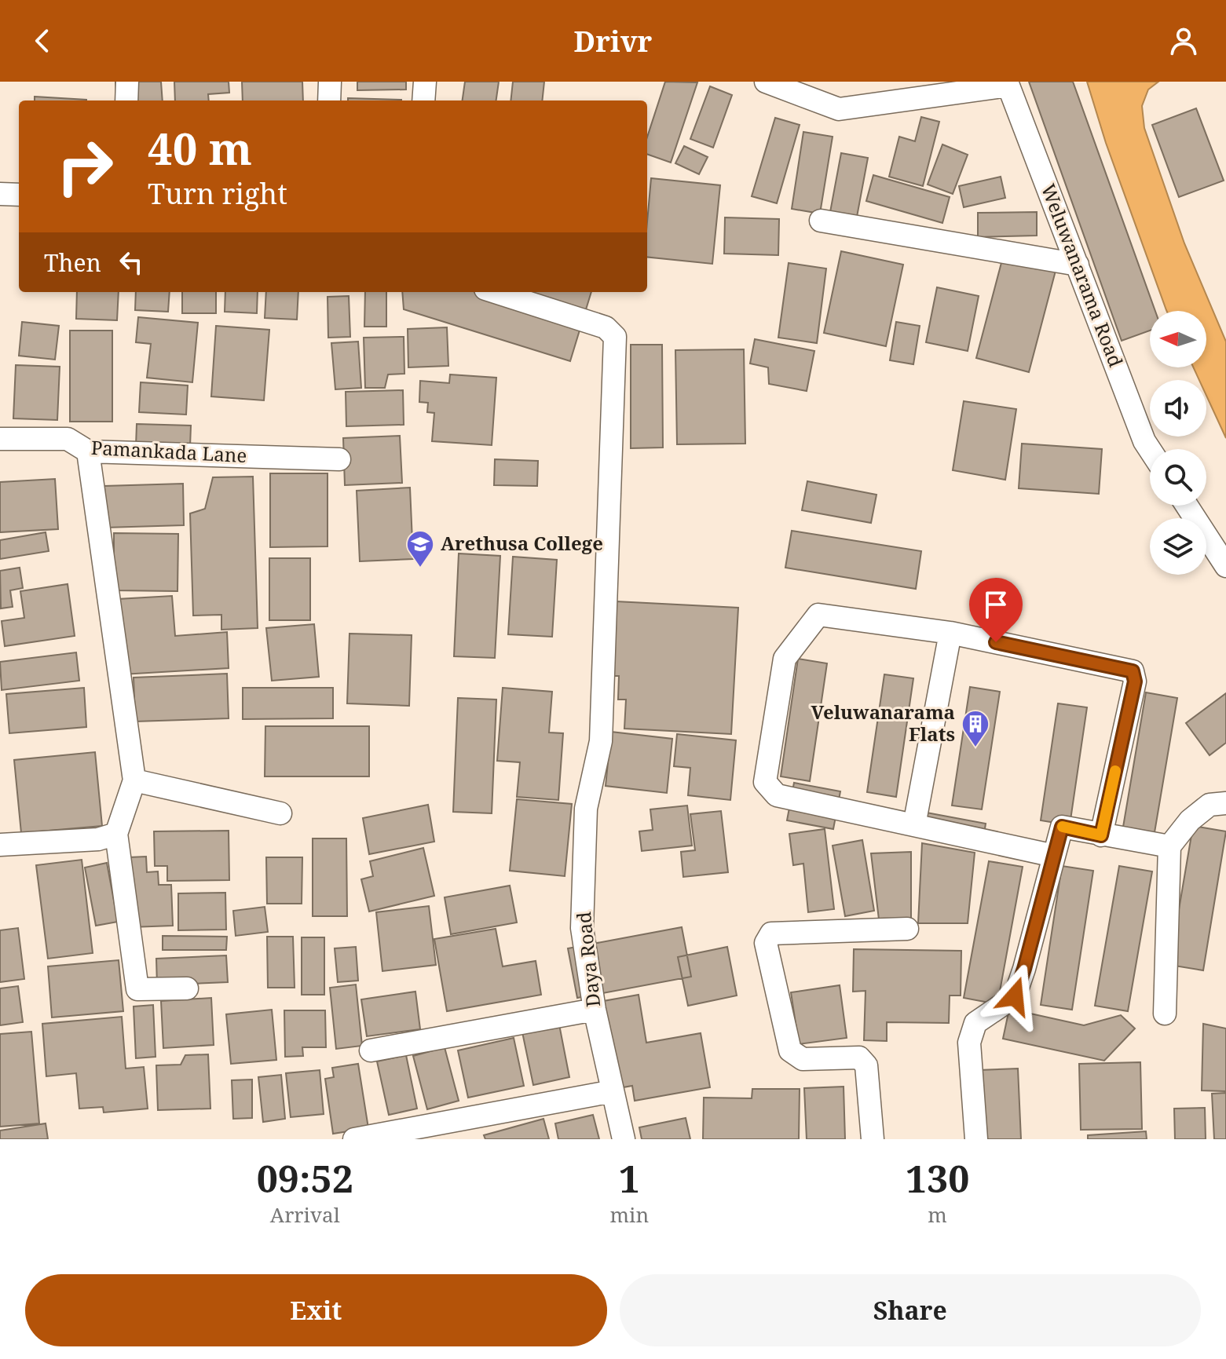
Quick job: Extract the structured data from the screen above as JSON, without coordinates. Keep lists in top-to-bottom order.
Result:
{
  "streets": {
    "street": ["Weluwanarama Road", "Pamankada Lane", "Daya Road"]
  },
  "places": {
    "school or university": ["Arethusa College"],
    "building": ["Veluwanarama Flats"]
  },
  "north": "left",
  "page": {
    "header": "Drivr",
    "turn": ["40 m", "Turn right"],
    "then": "Then",
    "eta": [
      "09:52",
      "Arrival",
      "1",
      "min",
      "130",
      "m"
    ],
    "buttons": ["Exit", "Share"]
  }
}
